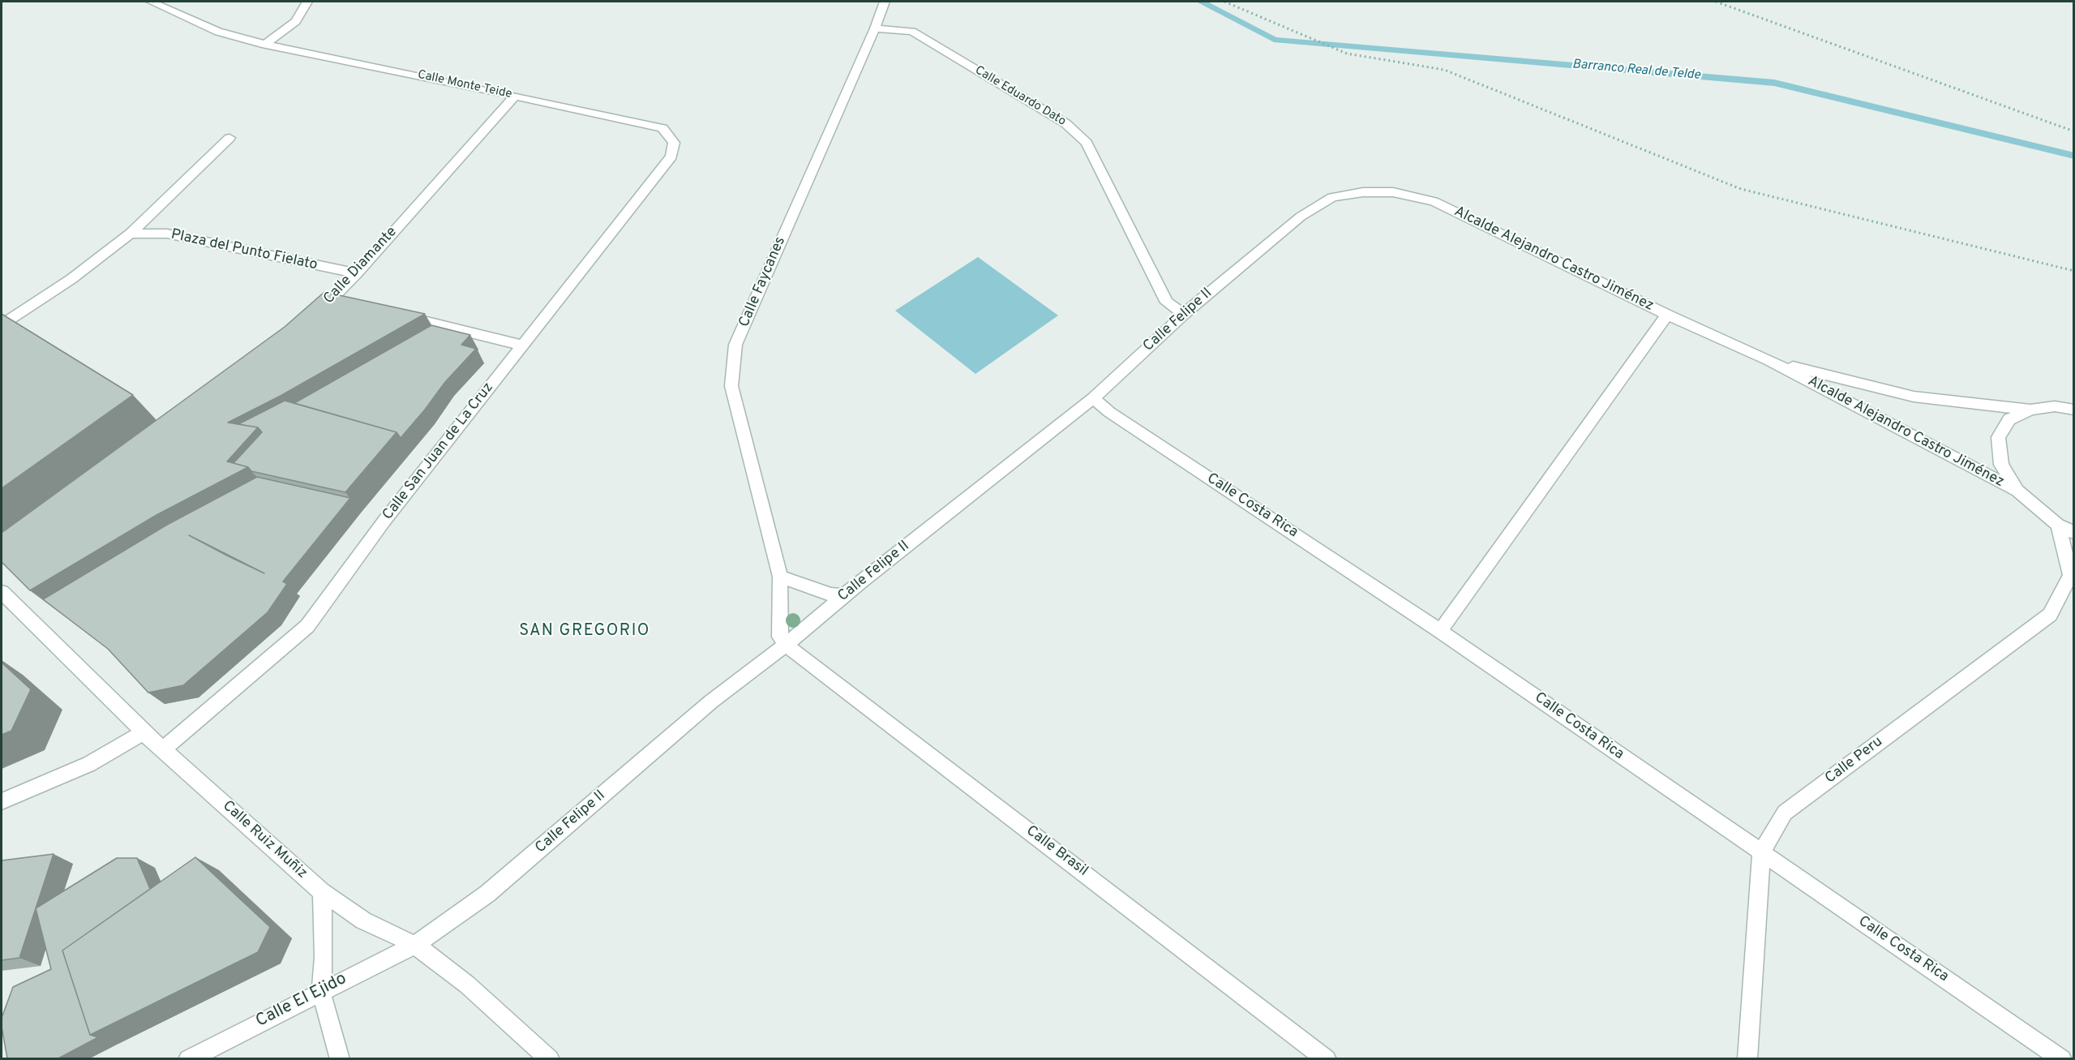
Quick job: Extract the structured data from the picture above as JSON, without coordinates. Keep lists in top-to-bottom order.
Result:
{
  "streets": {
    "street": [
      "Calle Monte Teide",
      "Calle Eduardo Dato",
      "Plaza del Punto Fielato",
      "Alcalde Alejandro Castro Jiménez",
      "Calle Diamante",
      "Calle Faycanes",
      "Calle Felipe II",
      "Calle San Juan de La Cruz",
      "Calle Costa Rica",
      "Calle Peru",
      "Calle Ruiz Muñiz",
      "Calle Brasil",
      "Calle El Ejido"
    ]
  },
  "crossings": [
    ["Calle Monte Teide", "Calle Diamante"],
    ["Calle Monte Teide", "Calle San Juan de La Cruz"],
    ["Calle Eduardo Dato", "Calle Faycanes"],
    ["Calle Eduardo Dato", "Calle Felipe II"],
    ["Plaza del Punto Fielato", "Calle Diamante"],
    ["Alcalde Alejandro Castro Jiménez", "Calle Felipe II"],
    ["Calle Faycanes", "Calle Felipe II"],
    ["Calle Faycanes", "Calle Brasil"],
    ["Calle Felipe II", "Calle Costa Rica"],
    ["Calle Felipe II", "Calle Ruiz Muñiz"],
    ["Calle Felipe II", "Calle Brasil"],
    ["Calle Felipe II", "Calle El Ejido"],
    ["Calle San Juan de La Cruz", "Calle Ruiz Muñiz"],
    ["Calle Costa Rica", "Calle Peru"],
    ["Calle Ruiz Muñiz", "Calle El Ejido"]
  ],
  "districts": ["SAN GREGORIO"],
  "water": ["Barranco Real de Telde"]
}
